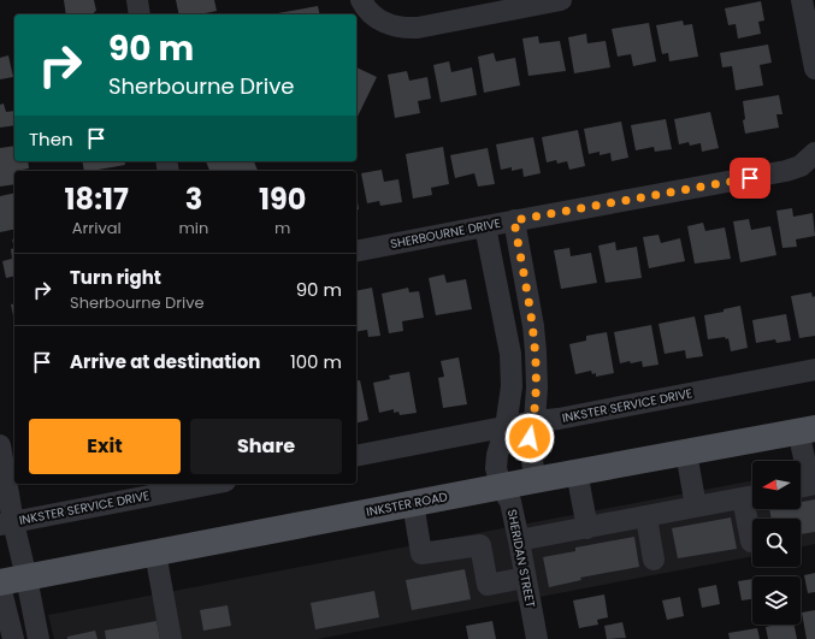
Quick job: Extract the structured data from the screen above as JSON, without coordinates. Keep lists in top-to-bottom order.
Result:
{
  "streets": {
    "main road": ["INKSTER ROAD"],
    "street": ["SHERBOURNE DRIVE", "INKSTER SERVICE DRIVE", "SHERIDAN STREET"]
  },
  "crossings": [
    ["SHERBOURNE DRIVE", "SHERIDAN STREET"],
    ["INKSTER SERVICE DRIVE", "SHERIDAN STREET"],
    ["INKSTER ROAD", "SHERIDAN STREET"]
  ],
  "north": "left",
  "page": {
    "turn": ["90 m", "Sherbourne Drive"],
    "then": "Then",
    "eta": [
      "18:17",
      "Arrival",
      "3",
      "min",
      "190",
      "m"
    ],
    "list": [
      {
        "name": "Turn right",
        "note": "Sherbourne Drive",
        "value": "90 m"
      },
      {
        "name": "Arrive at destination",
        "value": "100 m"
      }
    ],
    "buttons": ["Exit", "Share"]
  }
}
